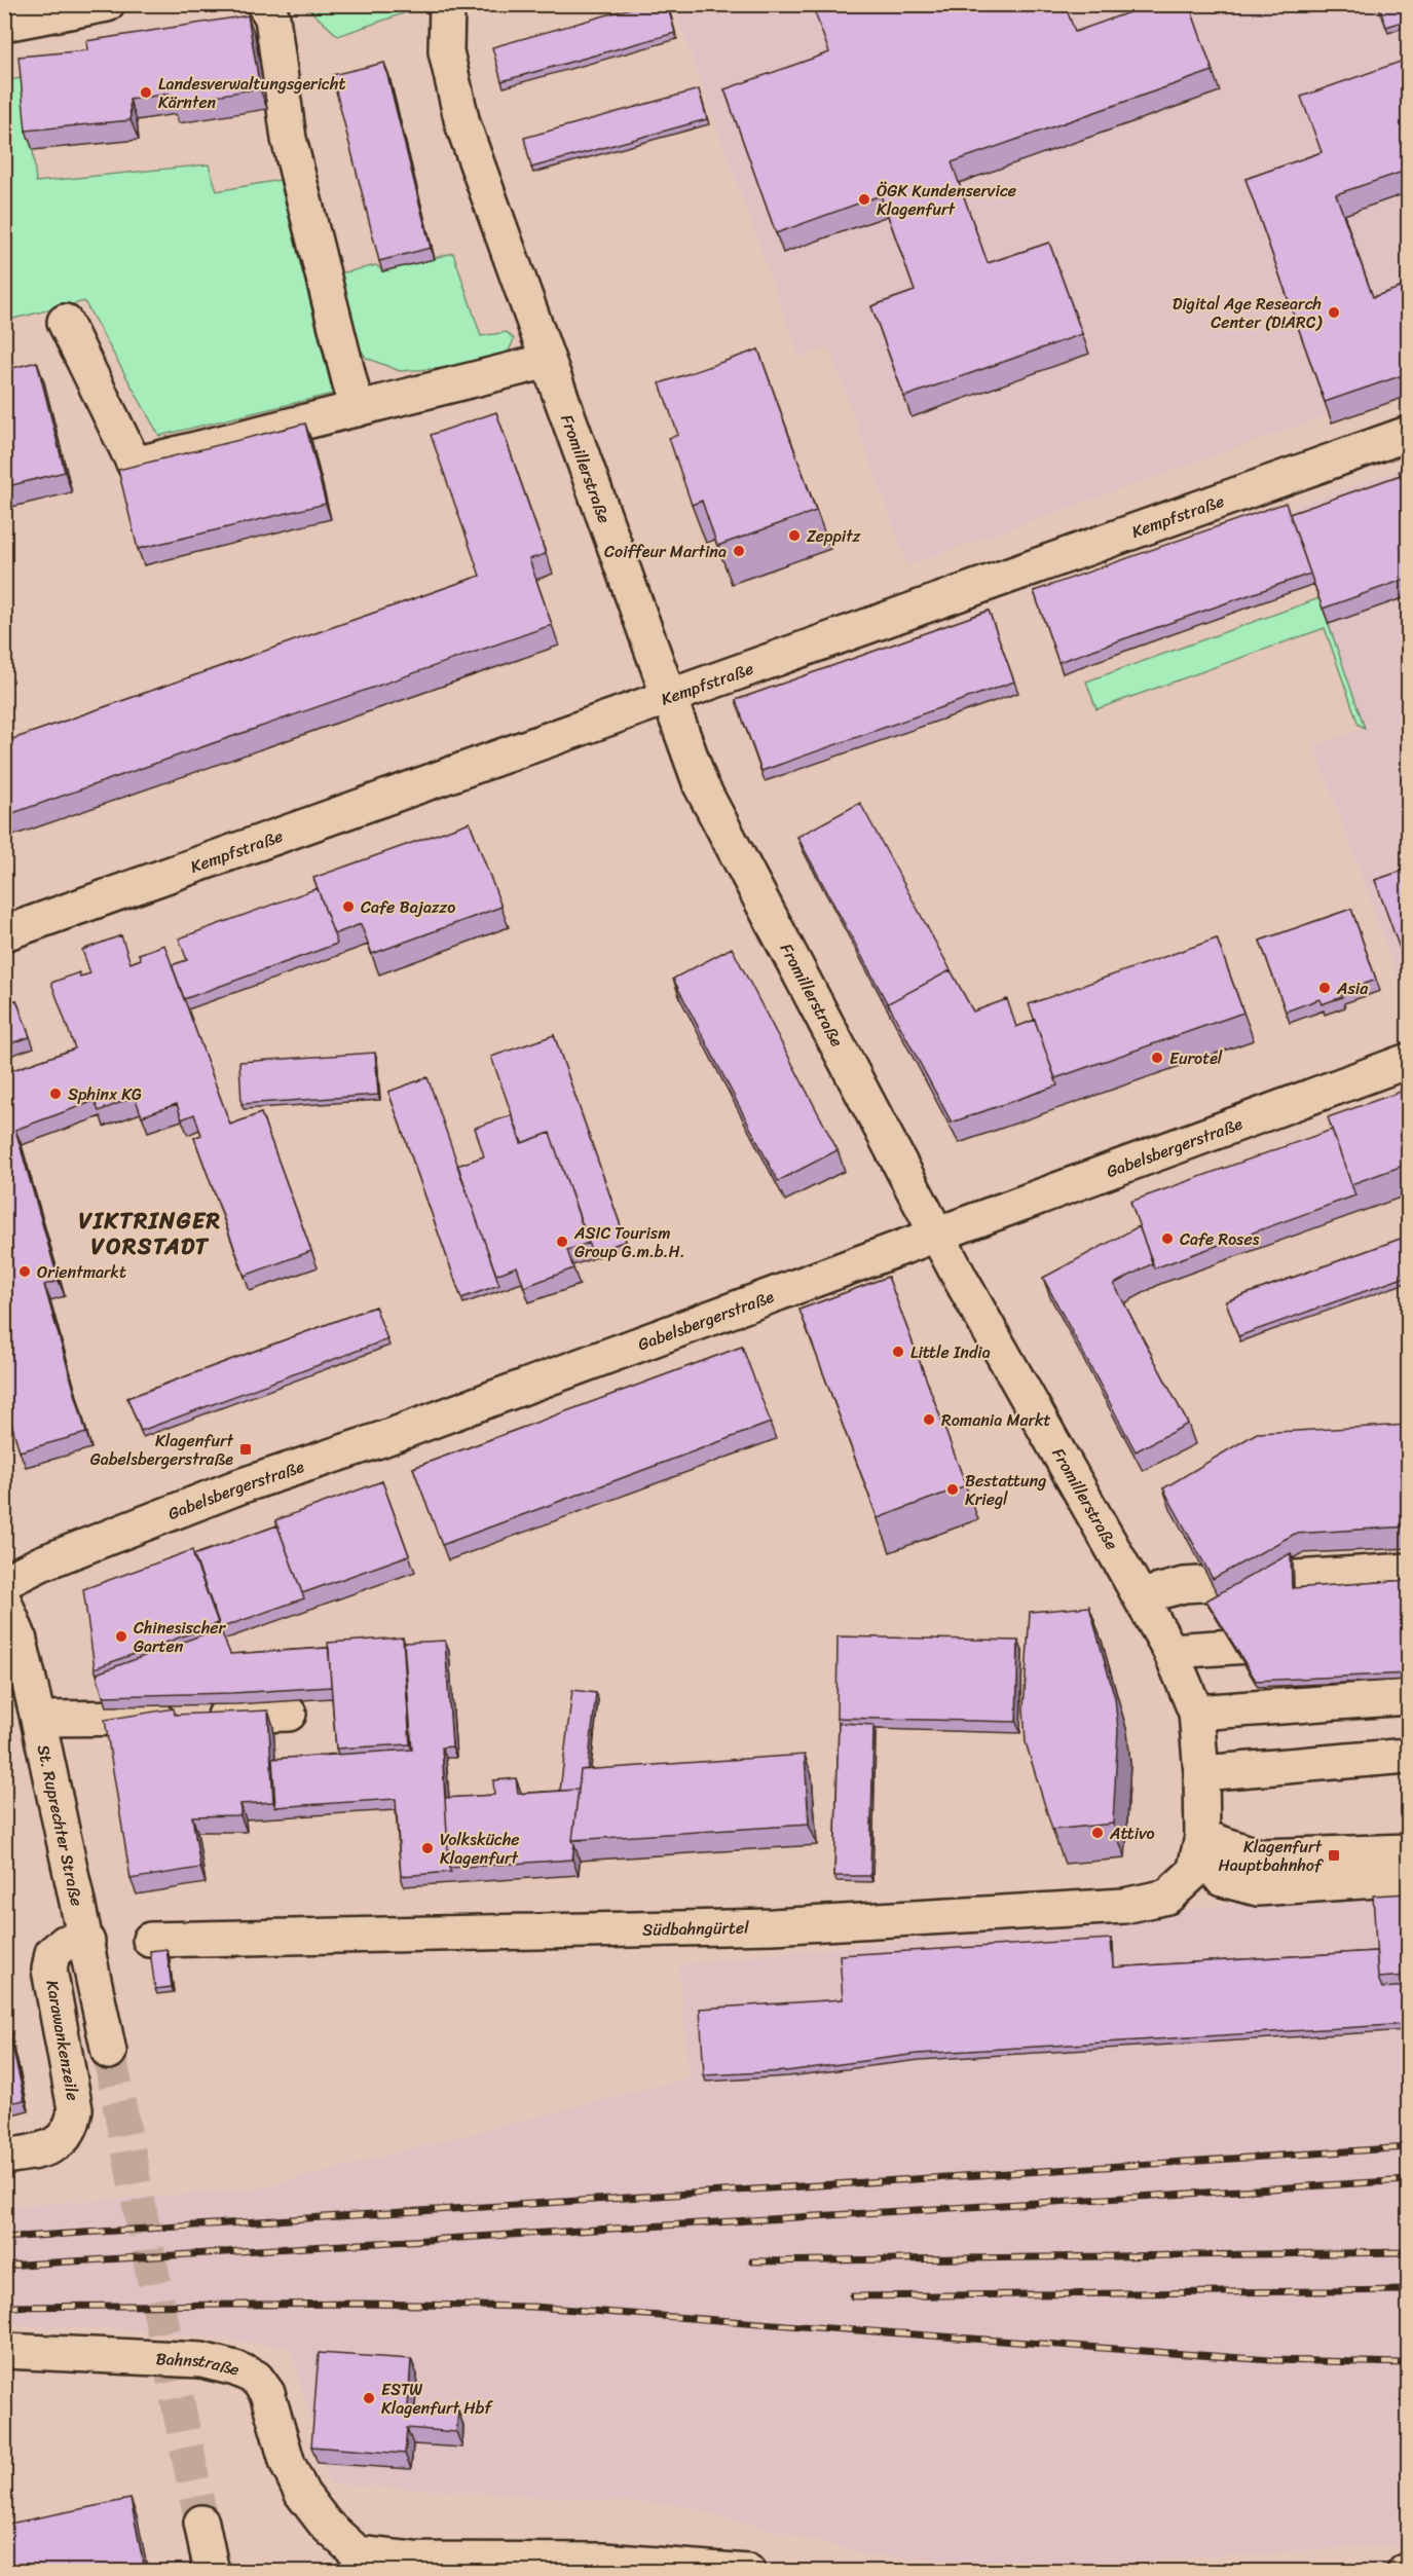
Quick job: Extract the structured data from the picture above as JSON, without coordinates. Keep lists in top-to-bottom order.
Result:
{
  "streets": {
    "street": [
      "Fromillerstraße",
      "Kempfstraße",
      "Gabelsbergerstraße",
      "St. Ruprechter Straße",
      "Südbahngürtel",
      "Karawankenzeile",
      "Bahnstraße"
    ]
  },
  "crossings": [
    ["Fromillerstraße", "Kempfstraße"],
    ["Fromillerstraße", "Gabelsbergerstraße"],
    ["Fromillerstraße", "Südbahngürtel"],
    ["St. Ruprechter Straße", "Karawankenzeile"]
  ],
  "districts": ["VIKTRINGER VORSTADT"],
  "places": {
    "other": [
      "Landesverwaltungsgericht Kärnten",
      "ÖGK Kundenservice Klagenfurt",
      "Digital Age Research Center (D!ARC)",
      "Zeppitz",
      "Coiffeur Martina",
      "Cafe Bajazzo",
      "Asia",
      "Eurotel",
      "Sphinx KG",
      "Cafe Roses",
      "ASIC Tourism Group G.m.b.H.",
      "Orientmarkt",
      "Little India",
      "Romania Markt",
      "Bestattung Kriegl",
      "Chinesischer Garten",
      "Attivo",
      "Volksküche Klagenfurt",
      "ESTW Klagenfurt Hbf"
    ],
    "transit": ["Klagenfurt Gabelsbergerstraße", "Klagenfurt Hauptbahnhof"]
  }
}
